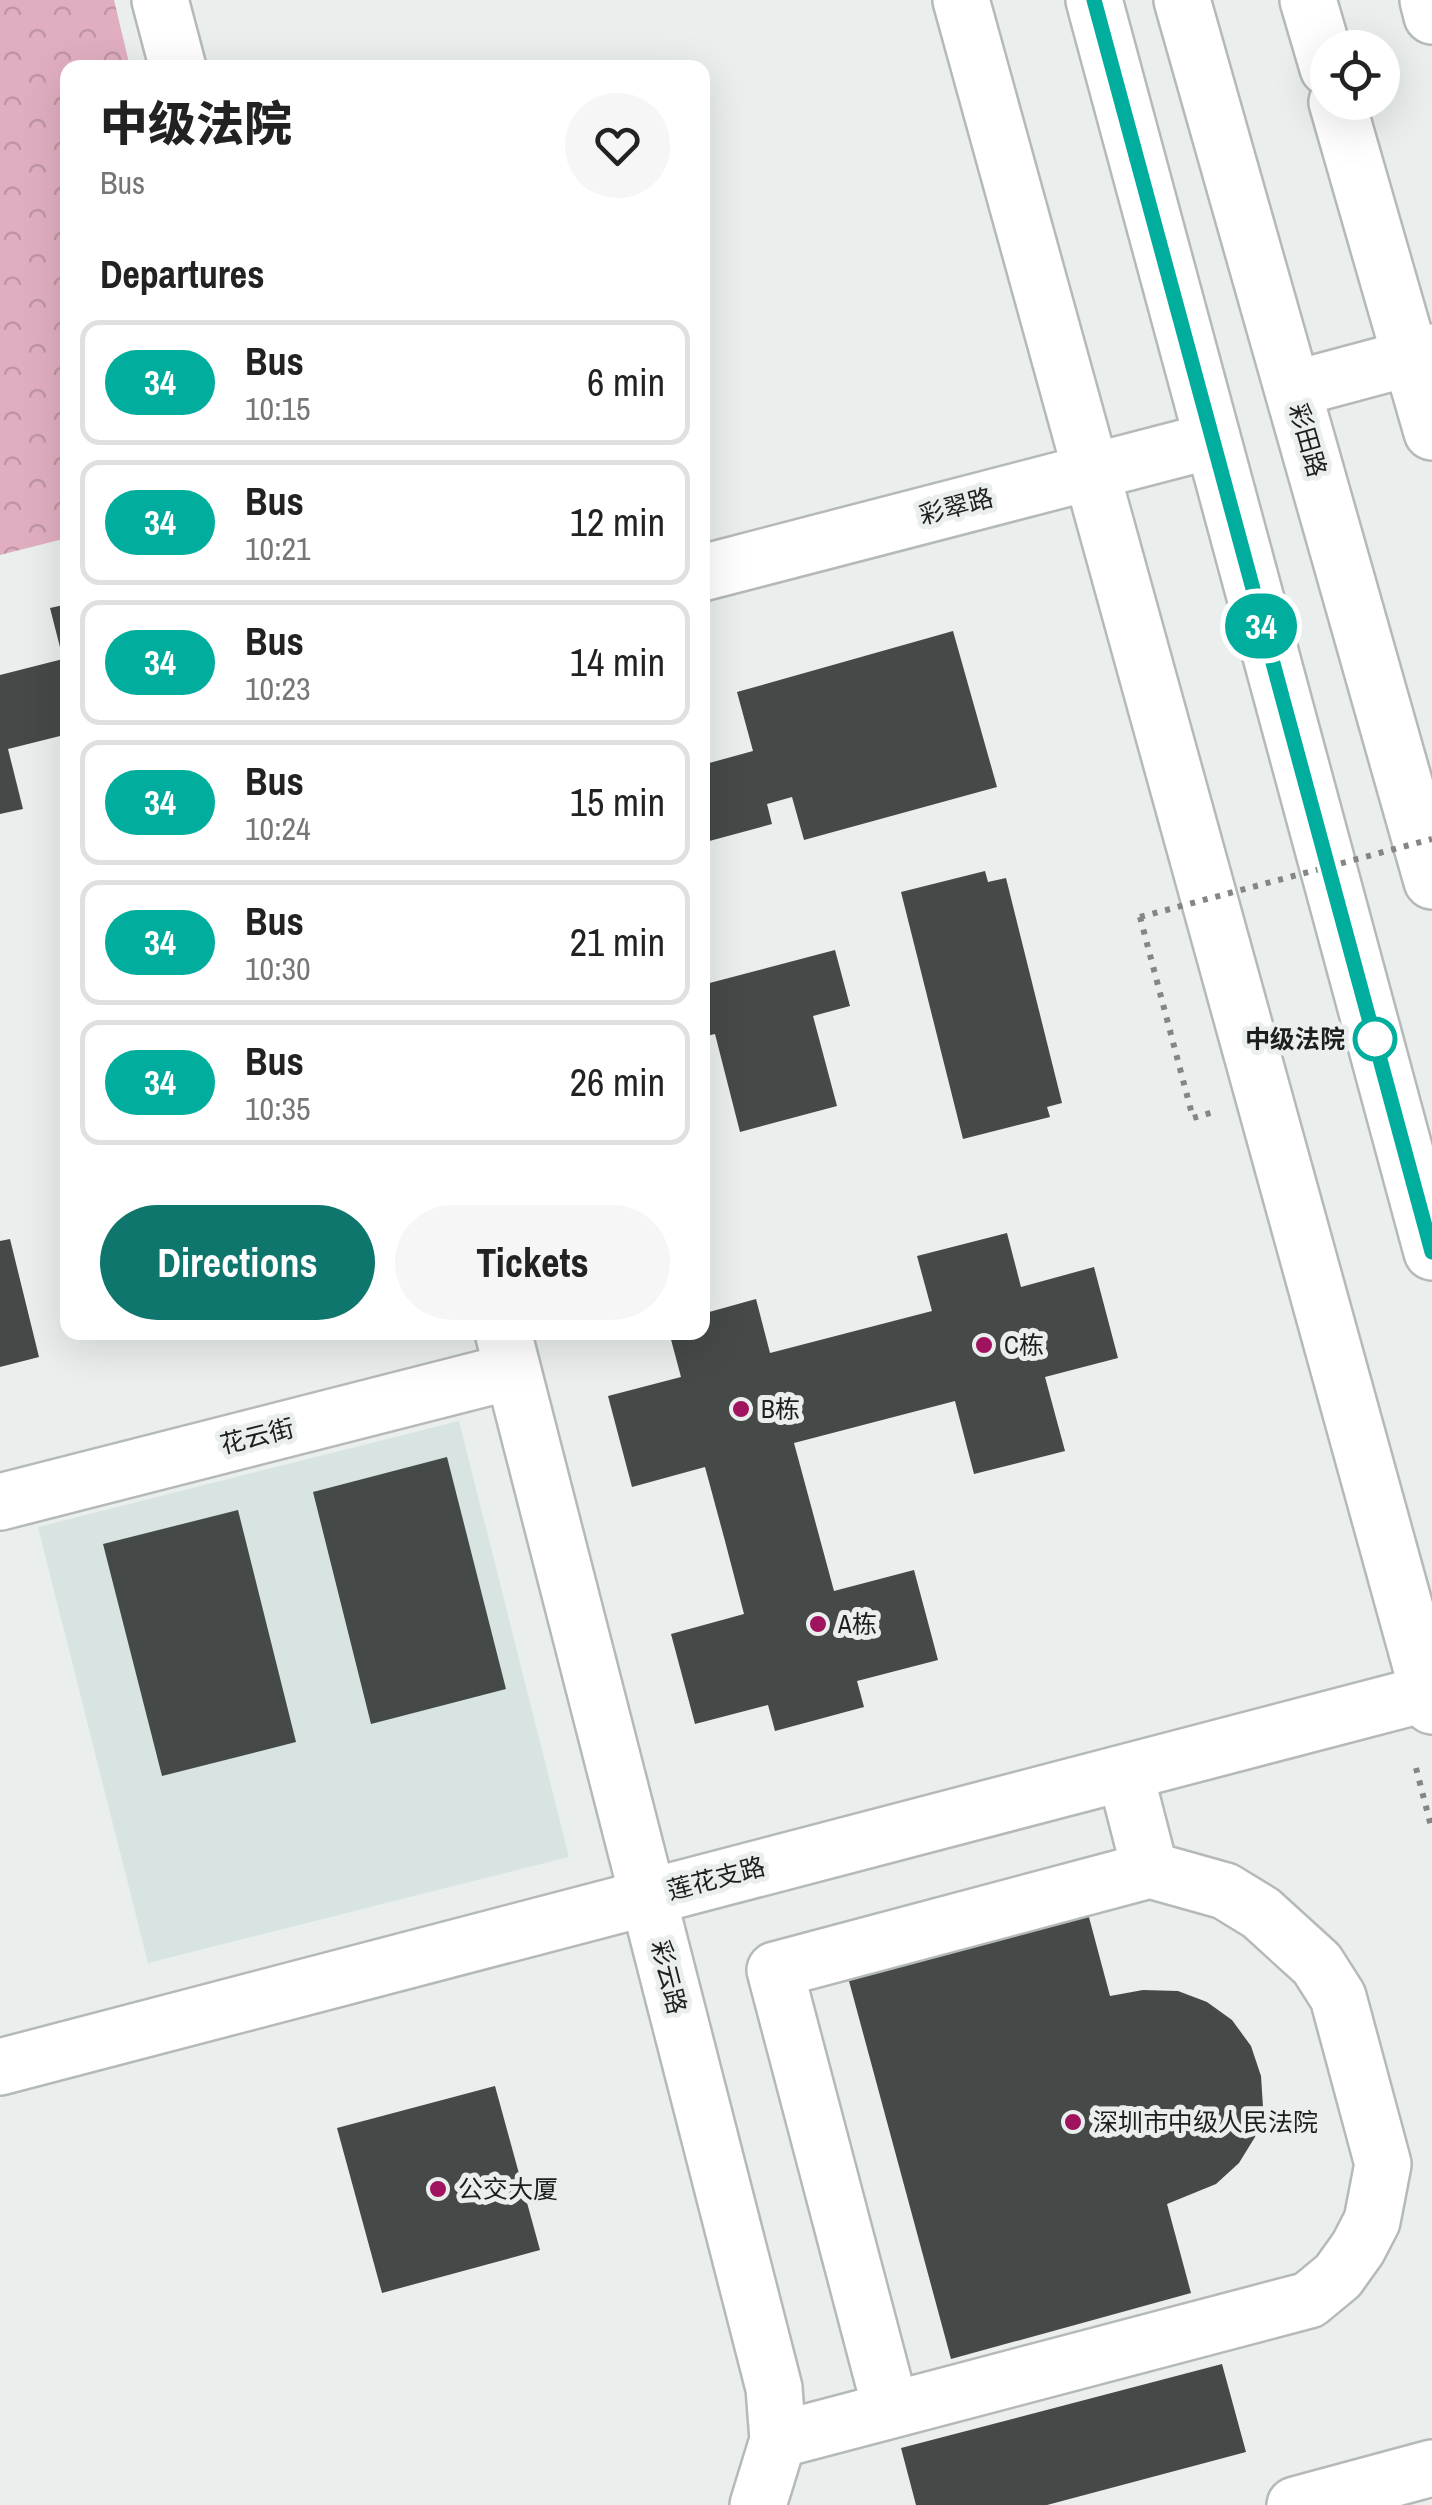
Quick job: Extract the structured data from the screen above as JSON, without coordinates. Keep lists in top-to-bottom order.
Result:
{
  "streets": {
    "main road": [
      "彩田路",
      "彩翠路",
      "花云街",
      "莲花支路",
      "彩云路"
    ]
  },
  "crossings": [
    ["花云街", "彩云路"],
    ["莲花支路", "彩云路"]
  ],
  "places": [
    "中级法院",
    "C栋",
    "B栋",
    "A栋",
    "深圳市中级人民法院",
    "公交大厦"
  ],
  "lines": ["bus line 34"],
  "page": {
    "on_map": "34",
    "heading": [
      ["中级法院", "Bus"],
      "Departures"
    ],
    "list": [
      {
        "mark": "34",
        "name": "Bus",
        "note": "10:15",
        "value": "6 min"
      },
      {
        "mark": "34",
        "name": "Bus",
        "note": "10:21",
        "value": "12 min"
      },
      {
        "mark": "34",
        "name": "Bus",
        "note": "10:23",
        "value": "14 min"
      },
      {
        "mark": "34",
        "name": "Bus",
        "note": "10:24",
        "value": "15 min"
      },
      {
        "mark": "34",
        "name": "Bus",
        "note": "10:30",
        "value": "21 min"
      },
      {
        "mark": "34",
        "name": "Bus",
        "note": "10:35",
        "value": "26 min"
      }
    ],
    "buttons": ["Directions", "Tickets"]
  }
}
